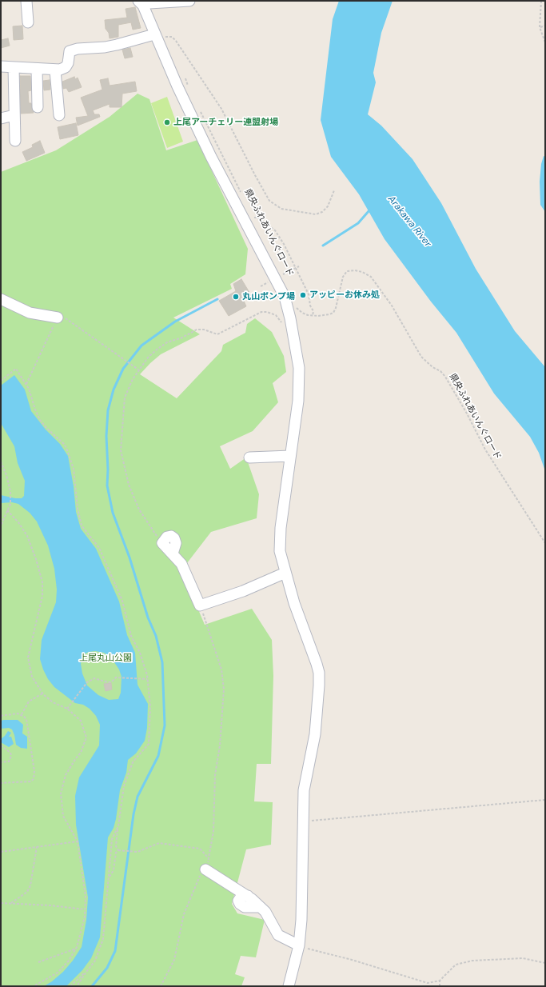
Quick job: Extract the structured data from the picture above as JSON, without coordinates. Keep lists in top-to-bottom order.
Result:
{
  "streets": {
    "path": ["県央ふれあいんぐロード"]
  },
  "water": ["Arakawa River"],
  "parks": ["上尾丸山公園"],
  "places": ["上尾アーチェリー連盟射場", "アッピーお休み処", "丸山ポンプ場"]
}
